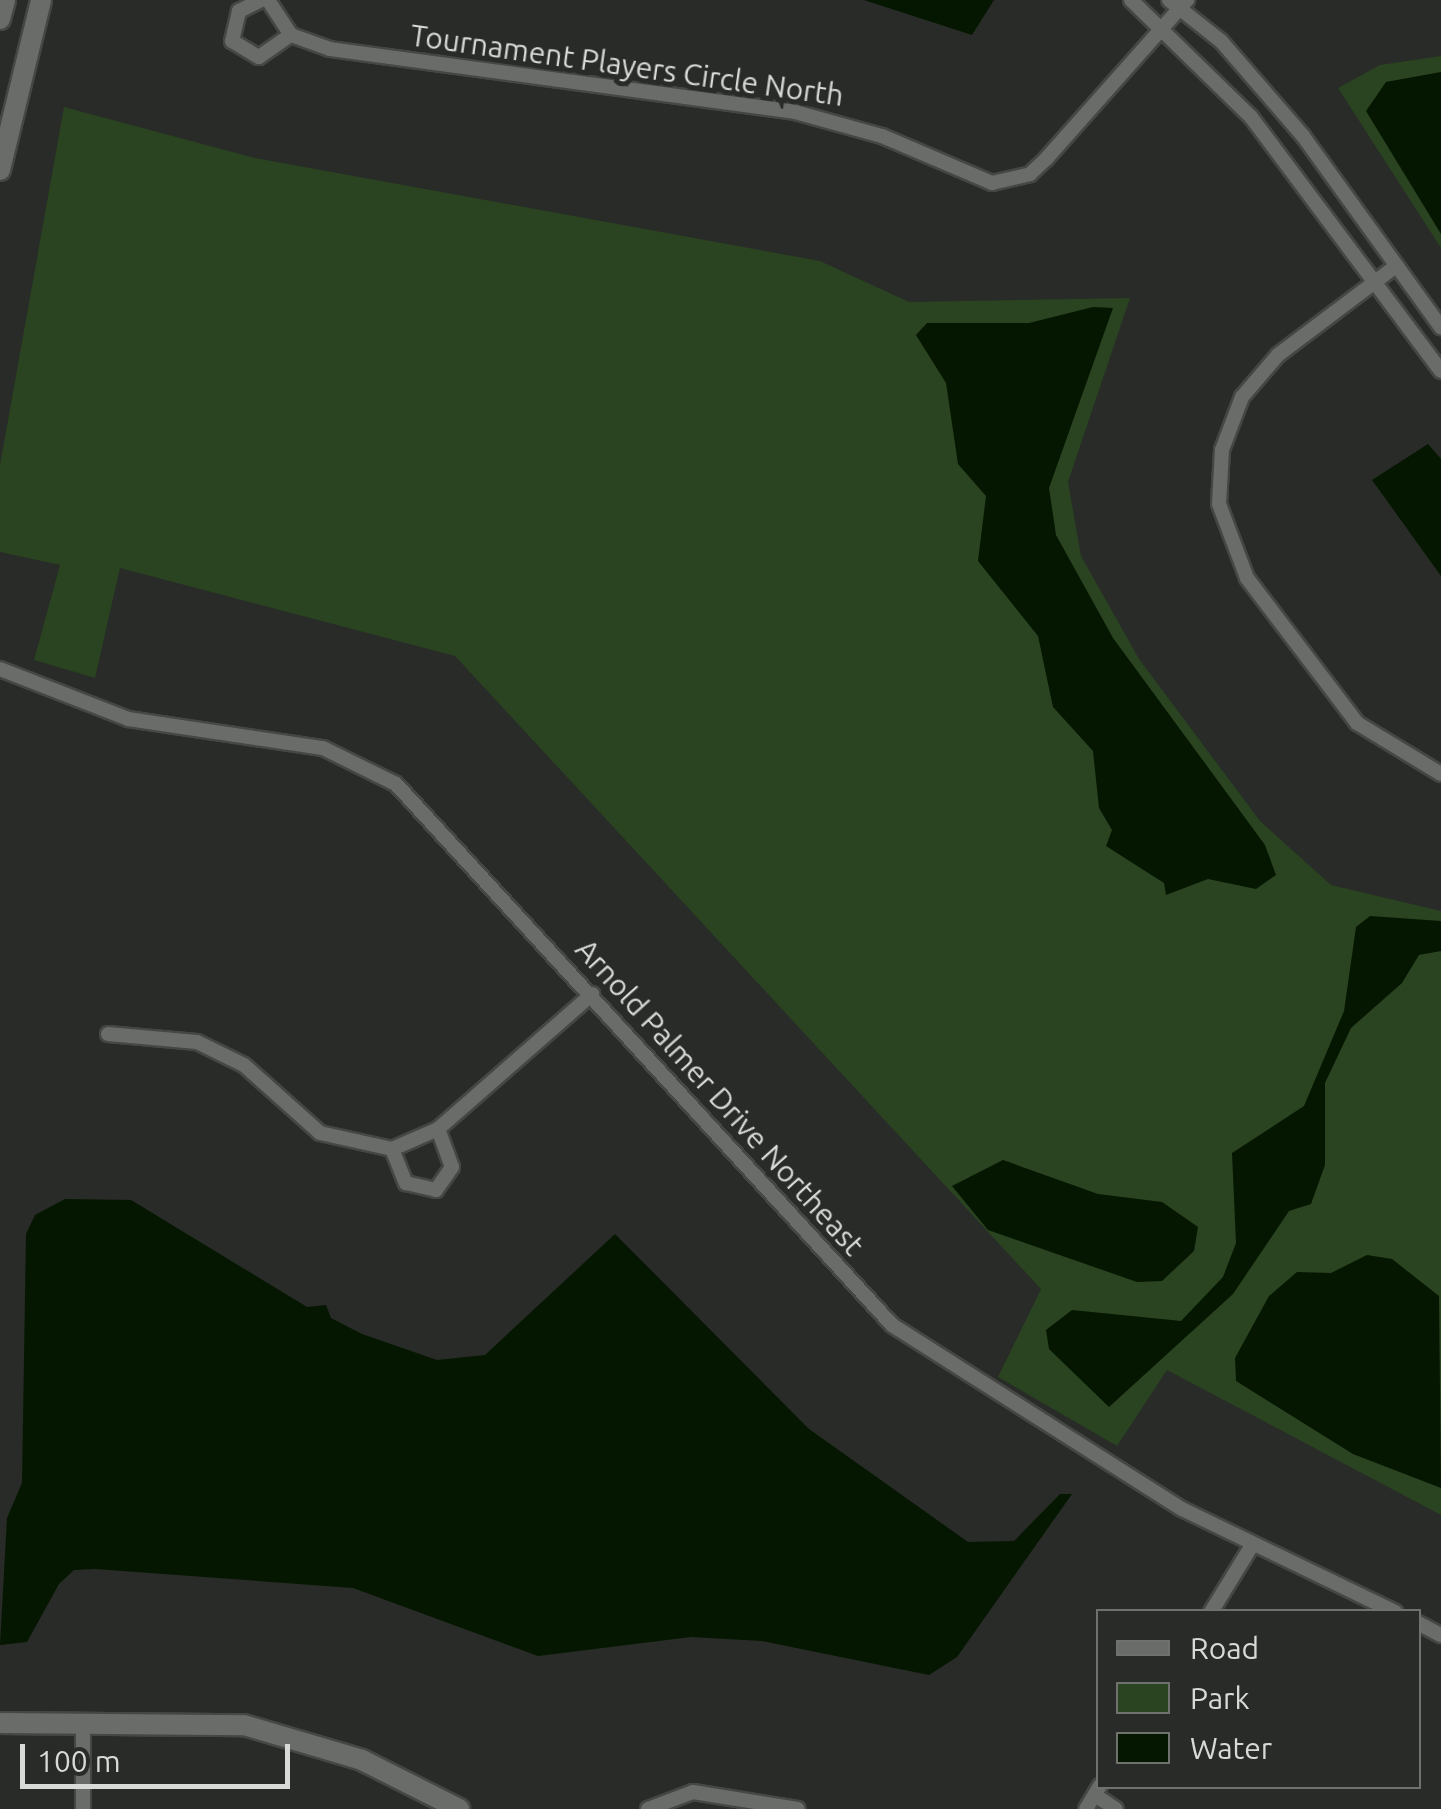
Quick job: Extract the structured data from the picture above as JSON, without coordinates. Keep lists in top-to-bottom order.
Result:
{
  "streets": {
    "street": ["Tournament Players Circle North", "Arnold Palmer Drive Northeast"]
  },
  "legend": ["Road", "Park", "Water"],
  "scale_bar": "100 m"
}
